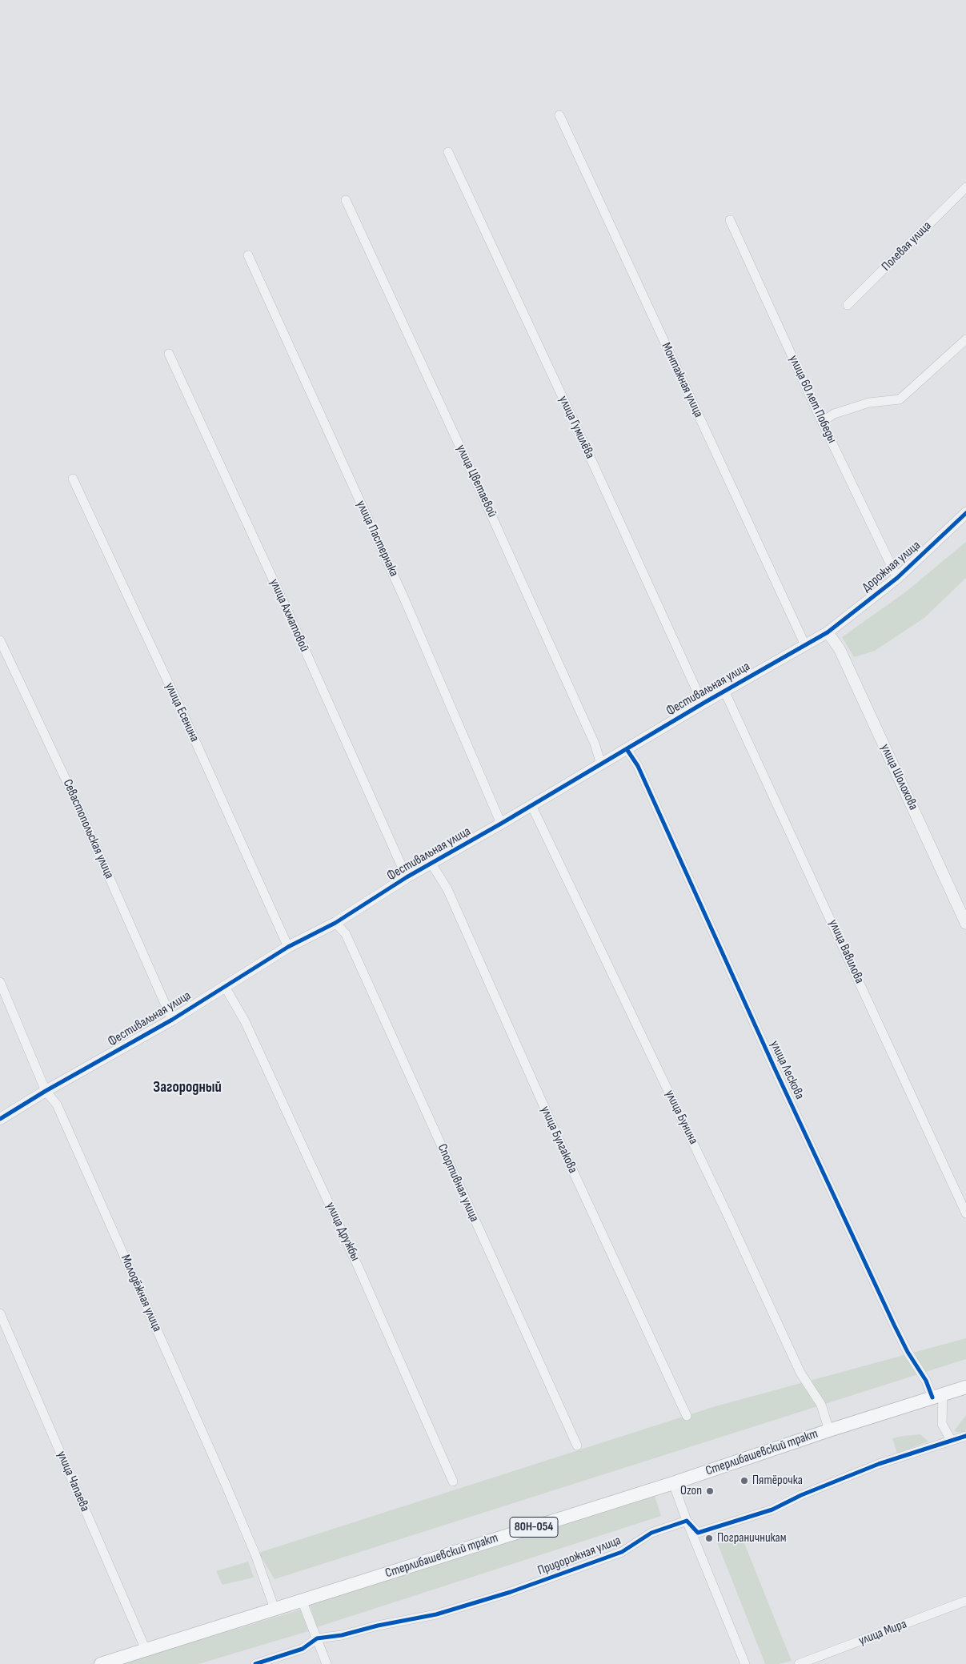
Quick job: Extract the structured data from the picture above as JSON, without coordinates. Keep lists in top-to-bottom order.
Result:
{
  "streets": {
    "main road": ["Стерлибашевский тракт", "80Н-054"],
    "street": [
      "Полевая улица",
      "Монтажная улица",
      "улица 60 лет Победы",
      "улица Гумилёва",
      "улица Цветаевой",
      "улица Пастернака",
      "Дорожная улица",
      "улица Ахматовой",
      "Фестивальная улица",
      "улица Есенина",
      "улица Шолохова",
      "Севастопольская улица",
      "улица Вавилова",
      "улица Лескова",
      "улица Бунина",
      "улица Булгакова",
      "Спортивная улица",
      "улица Дружбы",
      "Молодёжная улица",
      "улица Чапаева",
      "Придорожная улица",
      "улица Мира"
    ]
  },
  "crossings": [
    ["Монтажная улица", "Фестивальная улица"],
    ["улица 60 лет Победы", "Дорожная улица"],
    ["улица Гумилёва", "Фестивальная улица"],
    ["улица Цветаевой", "Фестивальная улица"],
    ["улица Пастернака", "Фестивальная улица"],
    ["Дорожная улица", "Фестивальная улица"],
    ["Дорожная улица", "улица Шолохова"],
    ["улица Ахматовой", "Фестивальная улица"],
    ["Фестивальная улица", "улица Есенина"],
    ["Фестивальная улица", "улица Шолохова"],
    ["Фестивальная улица", "Севастопольская улица"],
    ["Фестивальная улица", "улица Вавилова"],
    ["Фестивальная улица", "улица Лескова"],
    ["Фестивальная улица", "улица Бунина"],
    ["Фестивальная улица", "улица Булгакова"],
    ["Фестивальная улица", "Спортивная улица"],
    ["Фестивальная улица", "улица Дружбы"],
    ["Фестивальная улица", "Молодёжная улица"],
    ["улица Лескова", "Стерлибашевский тракт"],
    ["улица Бунина", "Стерлибашевский тракт"],
    ["Молодёжная улица", "Стерлибашевский тракт"],
    ["Стерлибашевский тракт", "улица Чапаева"]
  ],
  "districts": ["Загородный"],
  "places": ["Пятёрочка", "Ozon", "Пограничникам"]
}
